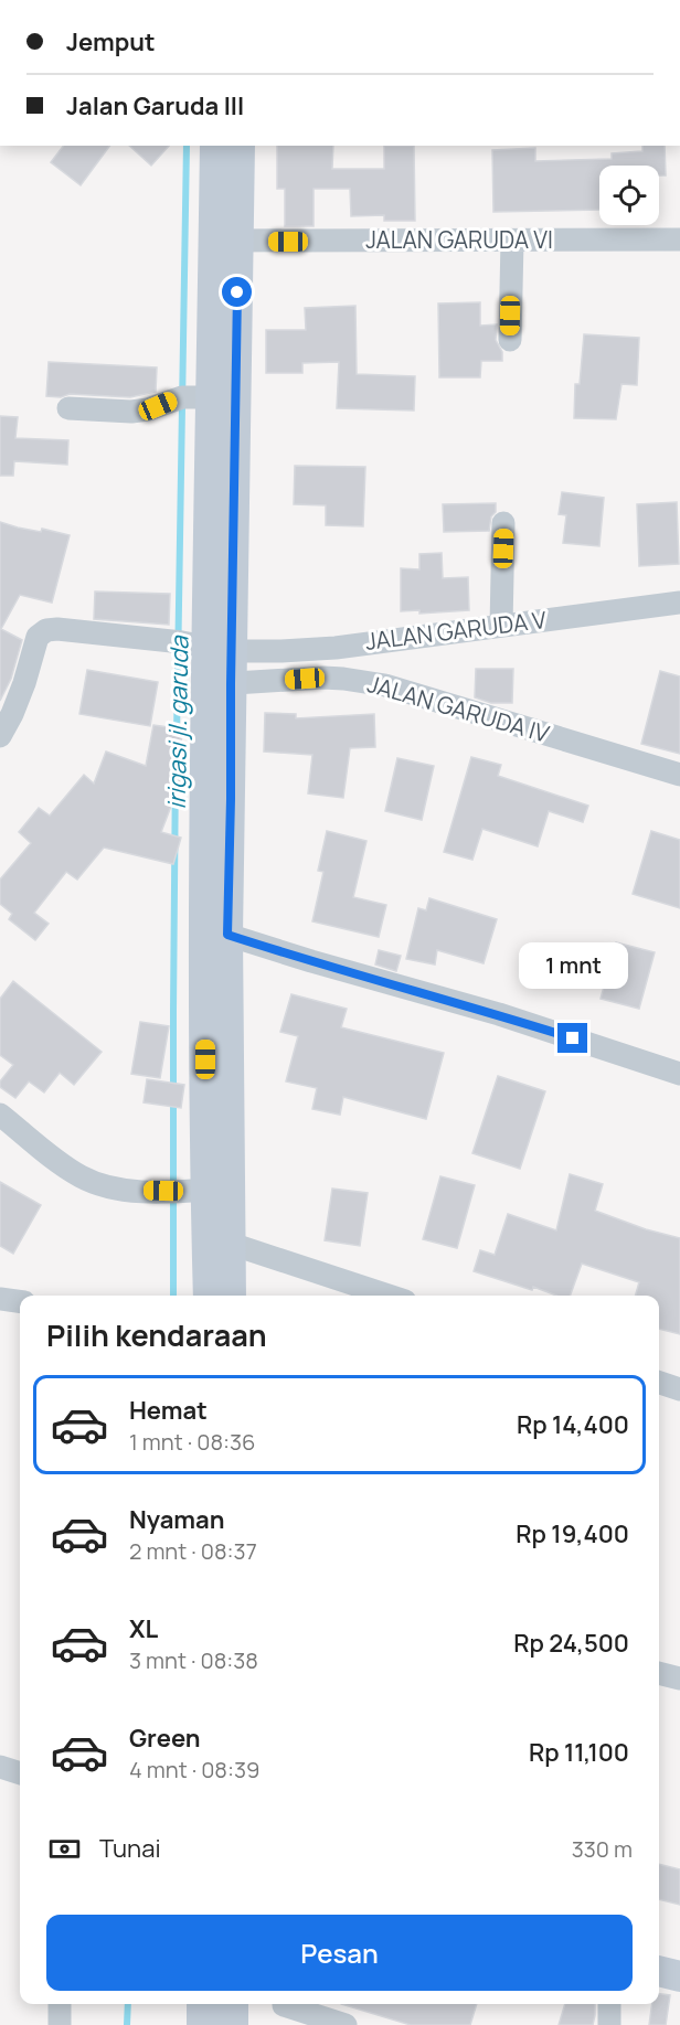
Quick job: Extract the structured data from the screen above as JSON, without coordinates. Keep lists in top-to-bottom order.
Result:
{
  "streets": {
    "street": ["JALAN GARUDA VI", "JALAN GARUDA V", "JALAN GARUDA IV"]
  },
  "water": ["irigasi jl. garuda"],
  "page": {
    "banner": ["Jemput", "Jalan Garuda III"],
    "bubble": "1 mnt",
    "heading": "Pilih kendaraan",
    "list": [
      {
        "name": "Hemat",
        "note": "1 mnt · 08:36",
        "value": "Rp 14,400"
      },
      {
        "name": "Nyaman",
        "note": "2 mnt · 08:37",
        "value": "Rp 19,400"
      },
      {
        "name": "XL",
        "note": "3 mnt · 08:38",
        "value": "Rp 24,500"
      },
      {
        "name": "Green",
        "note": "4 mnt · 08:39",
        "value": "Rp 11,100"
      }
    ],
    "pay": ["Tunai", "330 m"],
    "buttons": "Pesan"
  }
}
